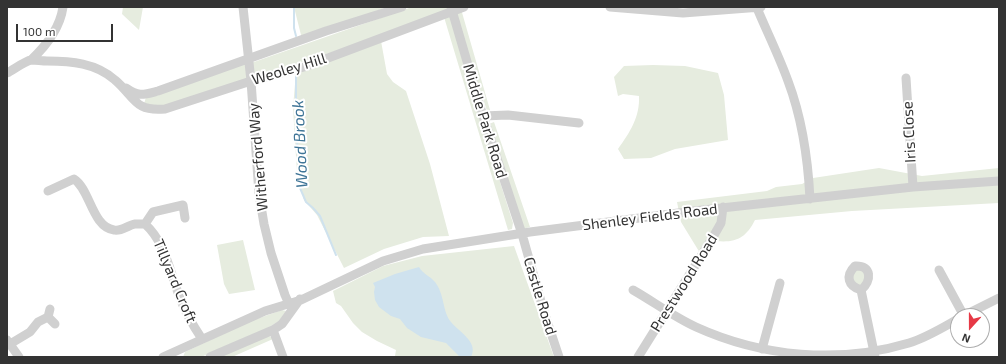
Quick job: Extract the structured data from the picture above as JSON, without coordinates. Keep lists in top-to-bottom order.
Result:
{
  "streets": {
    "street": [
      "Weoley Hill",
      "Middle Park Road",
      "Iris Close",
      "Witherford Way",
      "Shenley Fields Road",
      "Tillyard Croft",
      "Prestwood Road",
      "Castle Road"
    ]
  },
  "crossings": [
    ["Weoley Hill", "Middle Park Road"],
    ["Weoley Hill", "Witherford Way"],
    ["Middle Park Road", "Shenley Fields Road"],
    ["Middle Park Road", "Castle Road"],
    ["Iris Close", "Shenley Fields Road"],
    ["Witherford Way", "Shenley Fields Road"],
    ["Shenley Fields Road", "Tillyard Croft"],
    ["Shenley Fields Road", "Prestwood Road"],
    ["Shenley Fields Road", "Castle Road"]
  ],
  "water": ["Wood Brook"],
  "scale_bar": "100 m",
  "north": "bottom"
}
